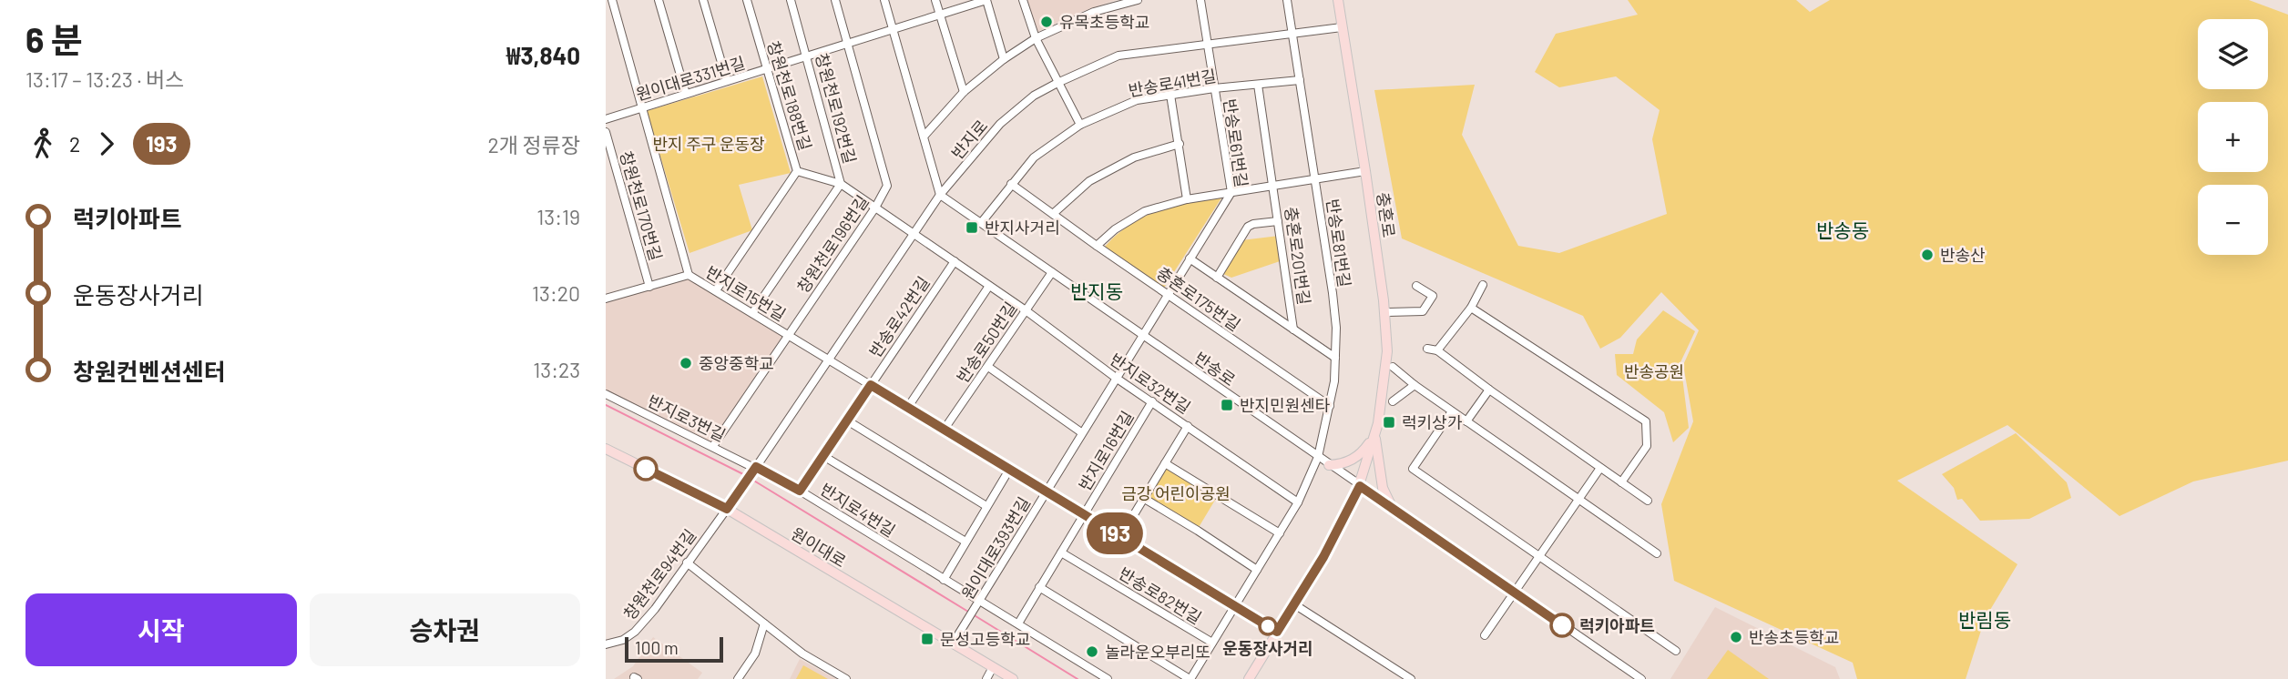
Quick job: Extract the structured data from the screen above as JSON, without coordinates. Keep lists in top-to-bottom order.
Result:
{
  "streets": {
    "main road": ["충혼로", "원이대로"],
    "street": [
      "원이대로331번길",
      "반송로41번길",
      "창원천로188번길",
      "창원천로192번길",
      "반지로",
      "반송로61번길",
      "창원천로170번길",
      "반송로81번길",
      "창원천로196번길",
      "충혼로201번길",
      "반지로15번길",
      "충혼로175번길",
      "반송로42번길",
      "반송로50번길",
      "반송로",
      "반지로32번길",
      "반지로3번길",
      "반지로16번길",
      "반지로4번길",
      "원이대로393번길",
      "창원천로94번길",
      "반송로82번길"
    ]
  },
  "crossings": [
    ["원이대로331번길", "창원천로188번길"],
    ["원이대로331번길", "창원천로192번길"],
    ["원이대로331번길", "창원천로196번길"],
    ["반송로41번길", "반송로61번길"],
    ["반송로41번길", "반송로81번길"],
    ["반송로41번길", "충혼로201번길"],
    ["반송로41번길", "충혼로175번길"],
    ["반송로41번길", "반송로"],
    ["창원천로188번길", "반지로15번길"],
    ["창원천로188번길", "반지로32번길"],
    ["창원천로192번길", "반지로15번길"],
    ["창원천로192번길", "반지로32번길"],
    ["반지로", "반송로61번길"],
    ["반지로", "충혼로"],
    ["반지로", "반송로81번길"],
    ["반지로", "반지로15번길"],
    ["반지로", "반송로"],
    ["반지로", "반지로32번길"],
    ["반지로", "반지로3번길"],
    ["반지로", "반지로16번길"],
    ["반지로", "반지로4번길"],
    ["반지로", "원이대로"],
    ["반지로", "창원천로94번길"],
    ["반송로61번길", "충혼로201번길"],
    ["반송로61번길", "충혼로175번길"],
    ["반송로61번길", "반송로"],
    ["반송로61번길", "원이대로393번길"],
    ["창원천로170번길", "반지로15번길"],
    ["충혼로", "충혼로201번길"],
    ["충혼로", "반송로"],
    ["충혼로", "반지로16번길"],
    ["반송로81번길", "충혼로201번길"],
    ["반송로81번길", "충혼로175번길"],
    ["반송로81번길", "반송로"],
    ["반송로81번길", "반송로82번길"],
    ["창원천로196번길", "반지로15번길"],
    ["창원천로196번길", "반지로32번길"],
    ["창원천로196번길", "반지로3번길"],
    ["충혼로201번길", "충혼로175번길"],
    ["반지로15번길", "반지로16번길"],
    ["반송로42번길", "반지로32번길"],
    ["반송로42번길", "반지로16번길"],
    ["반송로42번길", "반지로4번길"],
    ["반송로50번길", "반송로"],
    ["반송로50번길", "반지로32번길"],
    ["반송로50번길", "반지로16번길"],
    ["반송로", "원이대로393번길"],
    ["반송로", "반송로82번길"],
    ["반지로32번길", "반지로16번길"],
    ["반지로32번길", "원이대로393번길"],
    ["반지로32번길", "반송로82번길"],
    ["반지로3번길", "반지로4번길"],
    ["반지로16번길", "원이대로393번길"],
    ["반지로16번길", "반송로82번길"],
    ["반지로4번길", "원이대로393번길"],
    ["원이대로", "원이대로393번길"],
    ["원이대로", "창원천로94번길"]
  ],
  "districts": ["반송동", "반지동", "반림동"],
  "parks": ["반지 주구 운동장", "반송공원", "금강 어린이공원"],
  "places": {
    "other": [
      "유목초등학교",
      "반송산",
      "중앙중학교",
      "럭키아파트",
      "운동장사거리",
      "반송초등학교",
      "놀라운오부리또"
    ],
    "transit": [
      "반지사거리",
      "반지민원센타",
      "럭키상가",
      "문성고등학교"
    ]
  },
  "lines": ["bus line 193"],
  "scale_bar": "100 m",
  "page": {
    "heading": ["6 분", "13:17 – 13:23 · 버스", "₩3,840"],
    "on_map": "193",
    "map_buttons": ["+", "−"],
    "legs": ["2", "193", "2개 정류장"],
    "list": [
      {
        "name": "럭키아파트",
        "value": "13:19"
      },
      {
        "name": "운동장사거리",
        "value": "13:20"
      },
      {
        "name": "창원컨벤션센터",
        "value": "13:23"
      }
    ],
    "buttons": ["시작", "승차권"],
    "scale": "100 m"
  }
}
